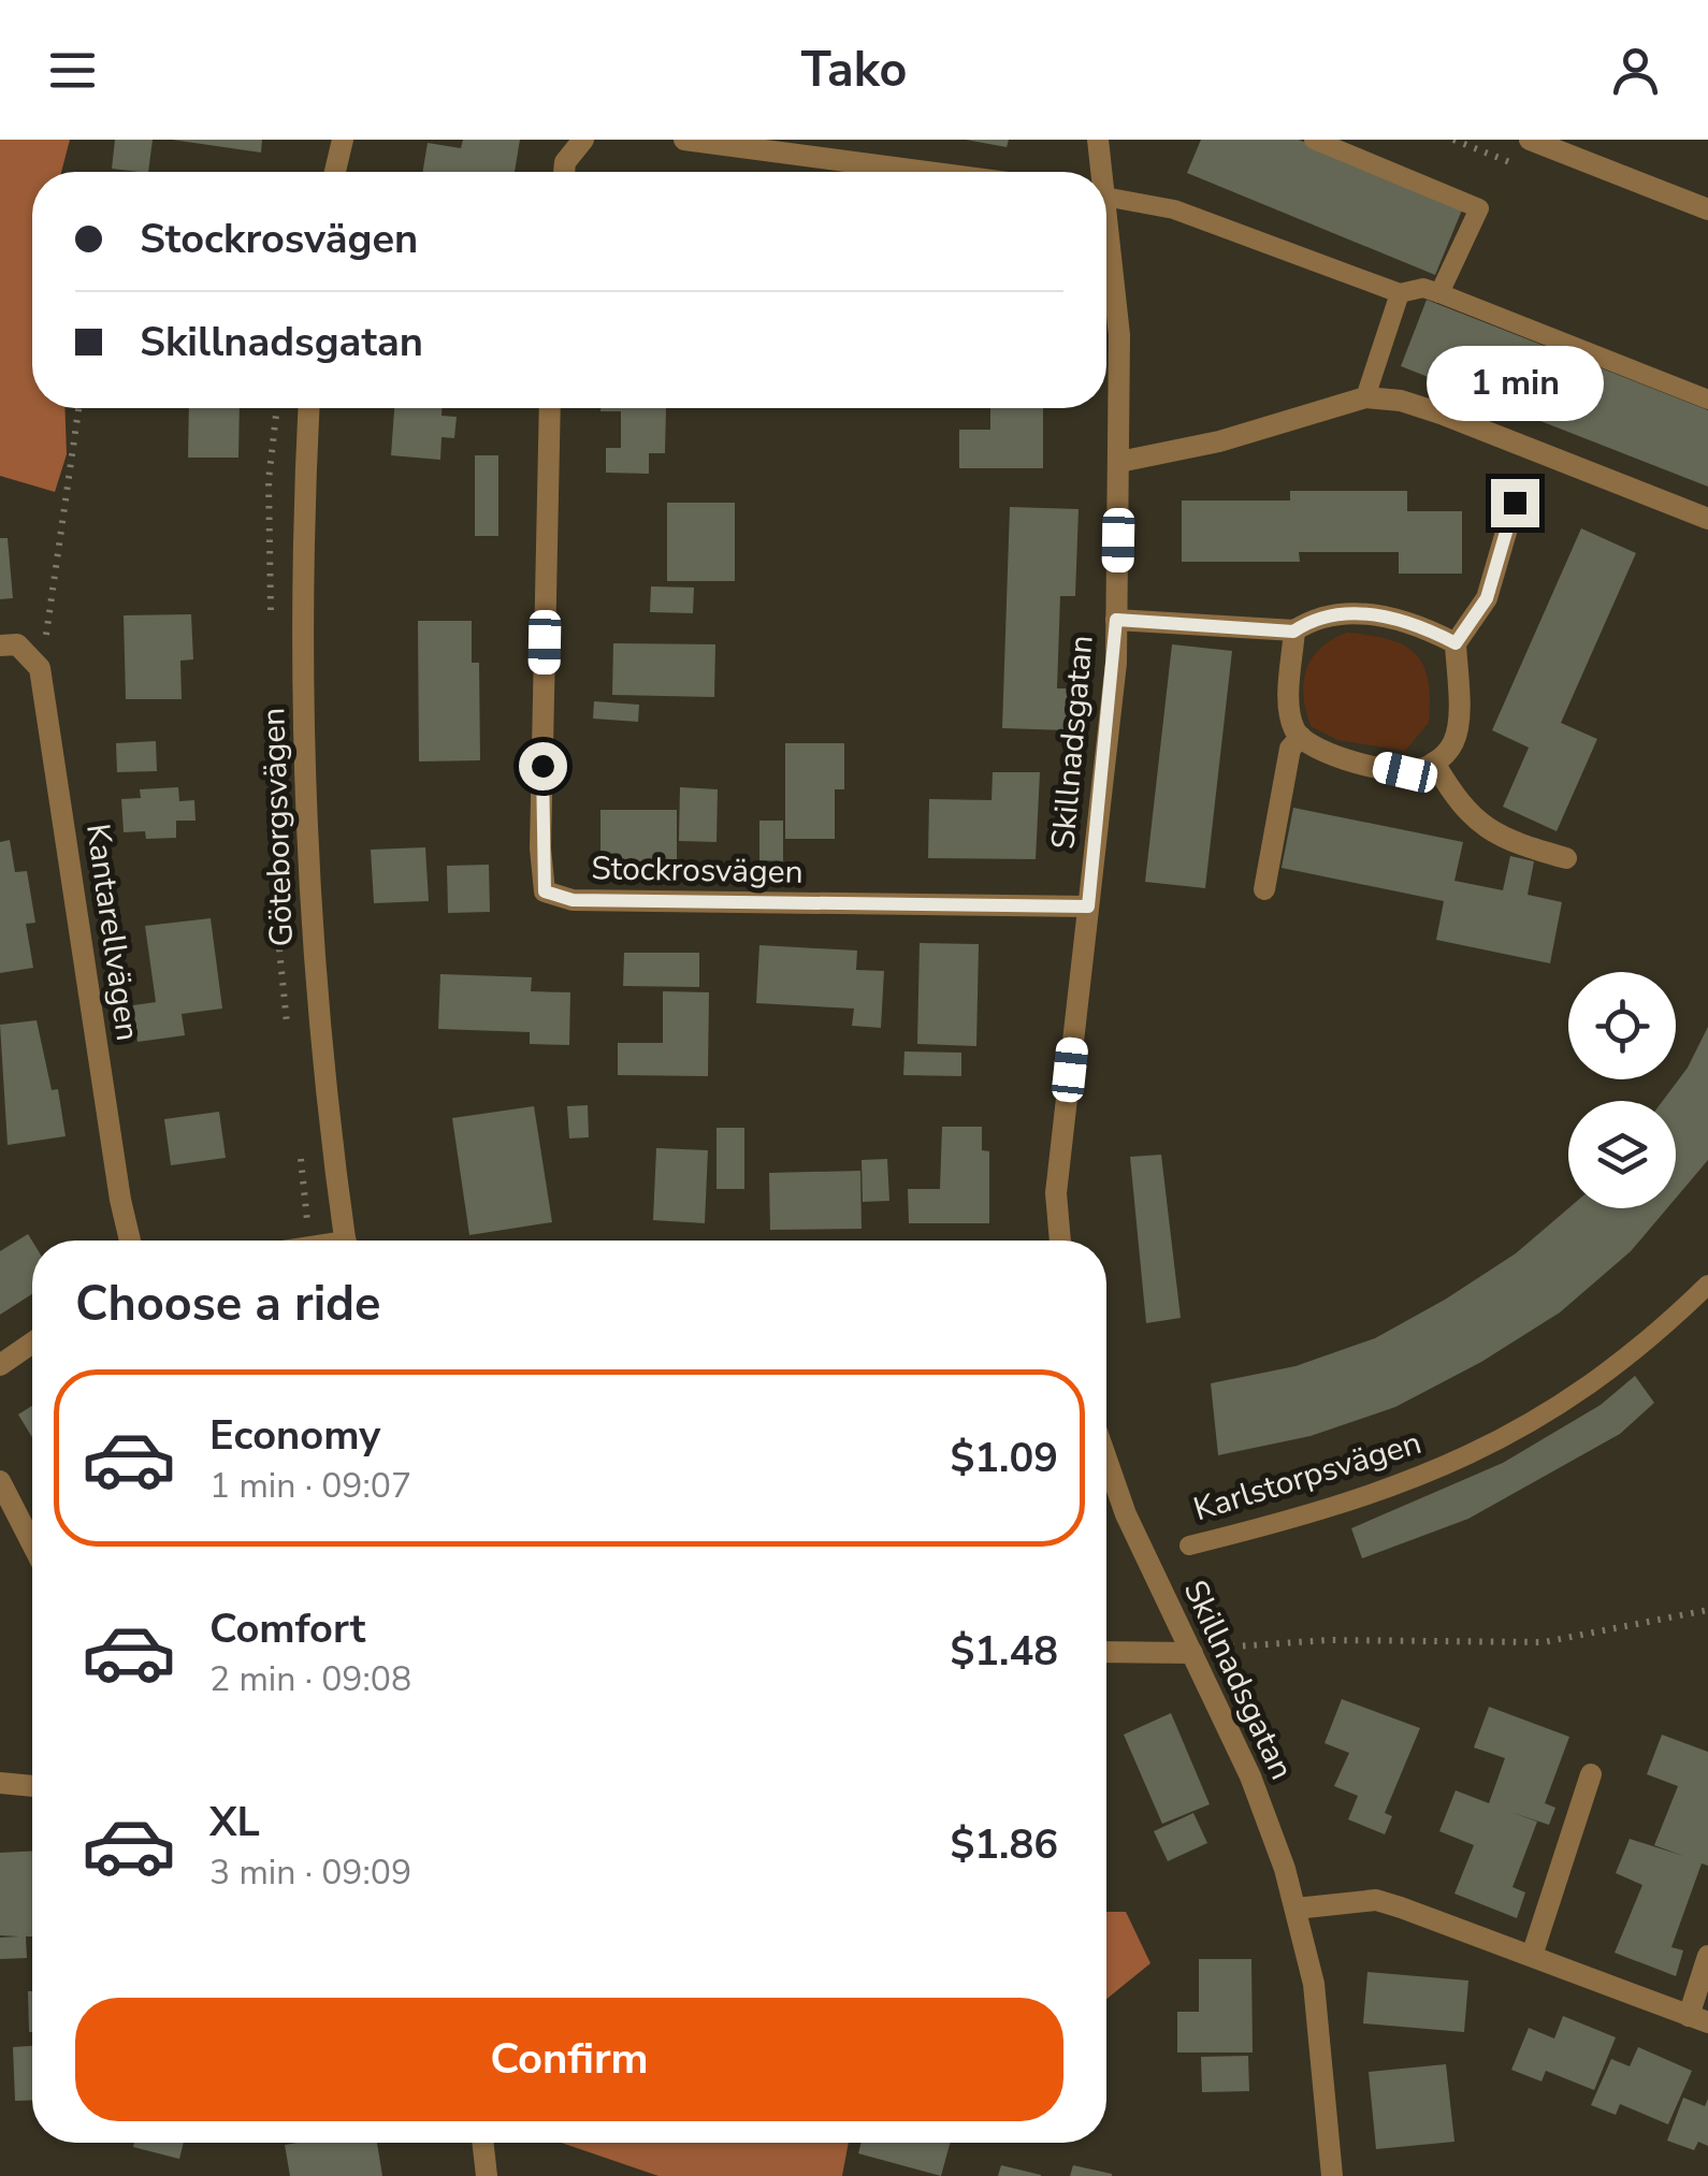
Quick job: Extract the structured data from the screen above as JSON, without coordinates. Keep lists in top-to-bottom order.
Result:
{
  "streets": {
    "street": [
      "Skillnadsgatan",
      "Göteborgsvägen",
      "Stockrosvägen",
      "Kantarellvägen"
    ],
    "lane": ["Karlstorpsvägen"]
  },
  "crossings": [
    ["Skillnadsgatan", "Stockrosvägen"]
  ],
  "page": {
    "header": "Tako",
    "banner": ["Stockrosvägen", "Skillnadsgatan"],
    "bubble": "1 min",
    "heading": "Choose a ride",
    "list": [
      {
        "name": "Economy",
        "note": "1 min · 09:07",
        "value": "$1.09"
      },
      {
        "name": "Comfort",
        "note": "2 min · 09:08",
        "value": "$1.48"
      },
      {
        "name": "XL",
        "note": "3 min · 09:09",
        "value": "$1.86"
      }
    ],
    "buttons": "Confirm"
  }
}
